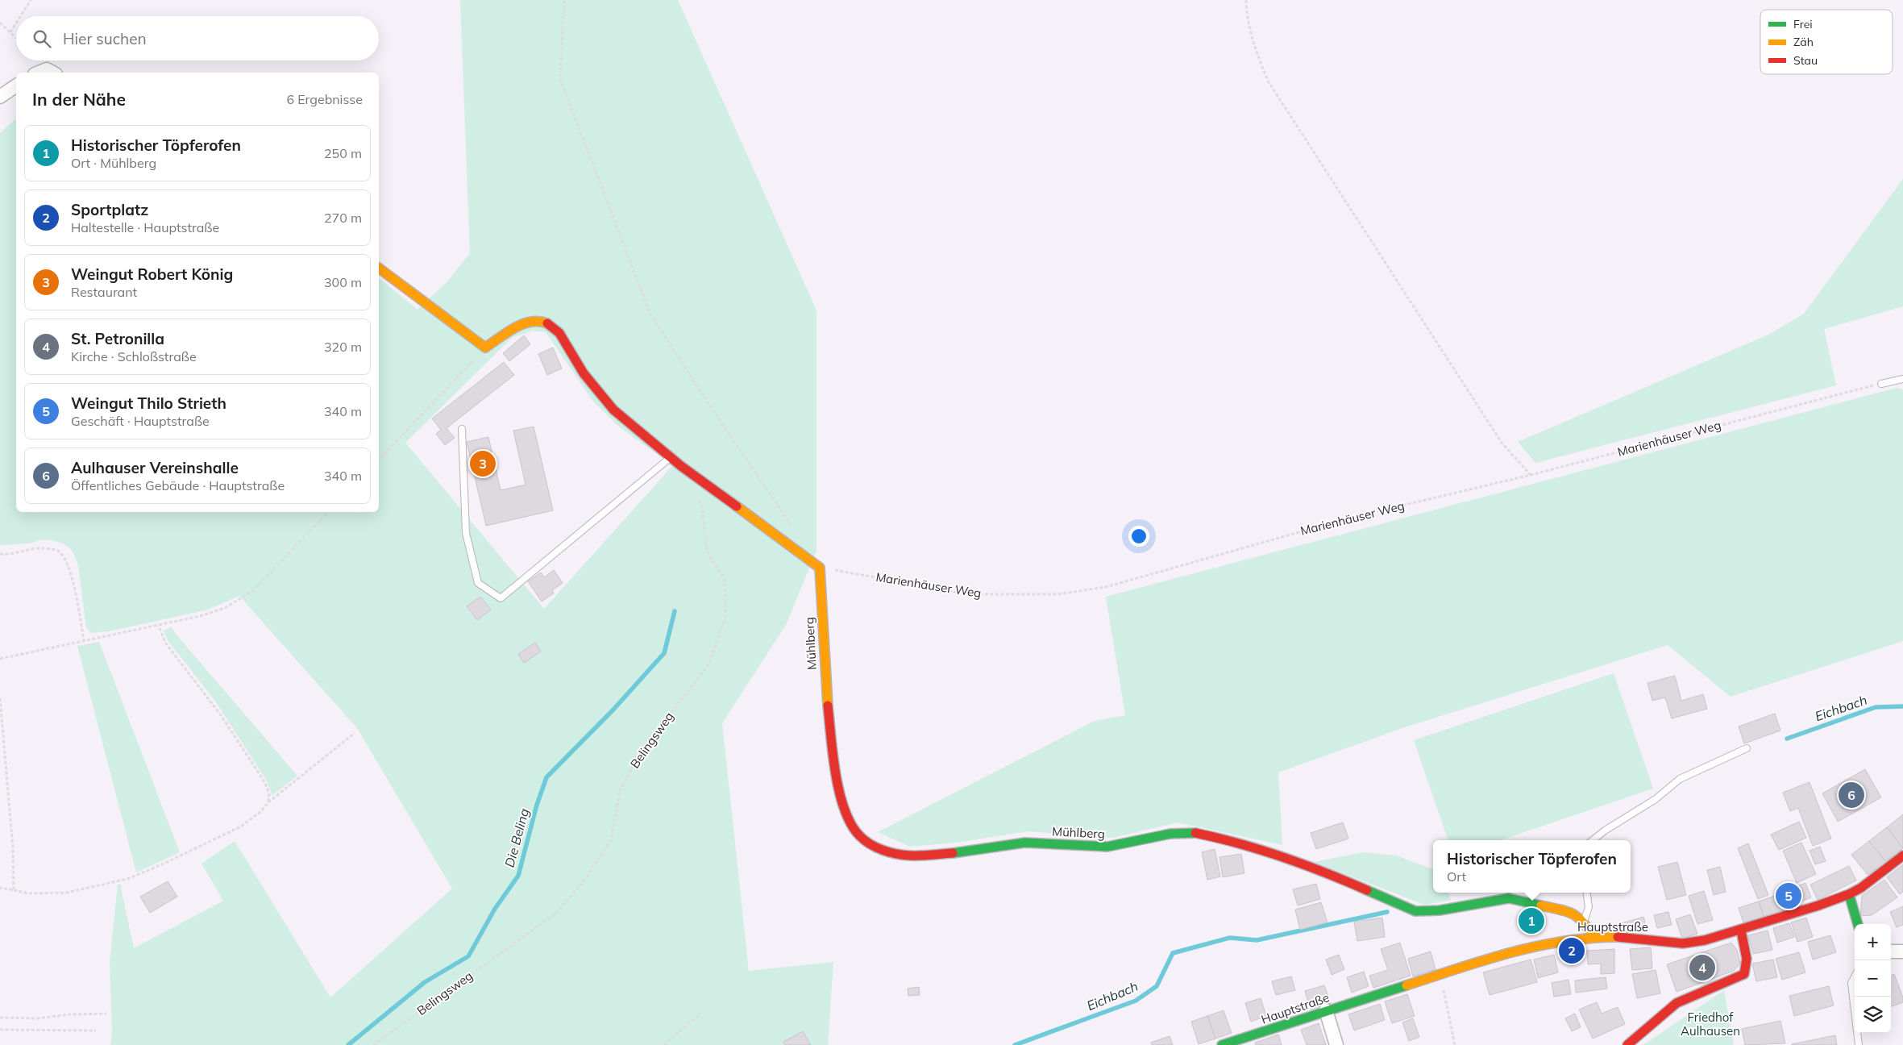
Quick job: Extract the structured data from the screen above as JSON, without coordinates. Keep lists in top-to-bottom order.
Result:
{
  "streets": {
    "street": ["Mühlberg", "Hauptstraße"],
    "path": ["Marienhäuser Weg", "Belingsweg"]
  },
  "crossings": [
    ["Marienhäuser Weg", "Mühlberg"],
    ["Mühlberg", "Hauptstraße"]
  ],
  "water": ["Eichbach", "Die Beling"],
  "parks": ["Friedhof Aulhausen"],
  "legend": ["Frei", "Zäh", "Stau"],
  "page": {
    "search": "Hier suchen",
    "heading": ["In der Nähe", "6 Ergebnisse"],
    "list": [
      {
        "mark": "1",
        "name": "Historischer Töpferofen",
        "note": "Ort · Mühlberg",
        "value": "250 m"
      },
      {
        "mark": "2",
        "name": "Sportplatz",
        "note": "Haltestelle · Hauptstraße",
        "value": "270 m"
      },
      {
        "mark": "3",
        "name": "Weingut Robert König",
        "note": "Restaurant",
        "value": "300 m"
      },
      {
        "mark": "4",
        "name": "St. Petronilla",
        "note": "Kirche · Schloßstraße",
        "value": "320 m"
      },
      {
        "mark": "5",
        "name": "Weingut Thilo Strieth",
        "note": "Geschäft · Hauptstraße",
        "value": "340 m"
      },
      {
        "mark": "6",
        "name": "Aulhauser Vereinshalle",
        "note": "Öffentliches Gebäude · Hauptstraße",
        "value": "340 m"
      }
    ],
    "pins": [
      "3",
      "6",
      "5",
      "1",
      "2",
      "4"
    ],
    "popup": ["Historischer Töpferofen", "Ort"],
    "map_buttons": ["+", "−"]
  }
}
